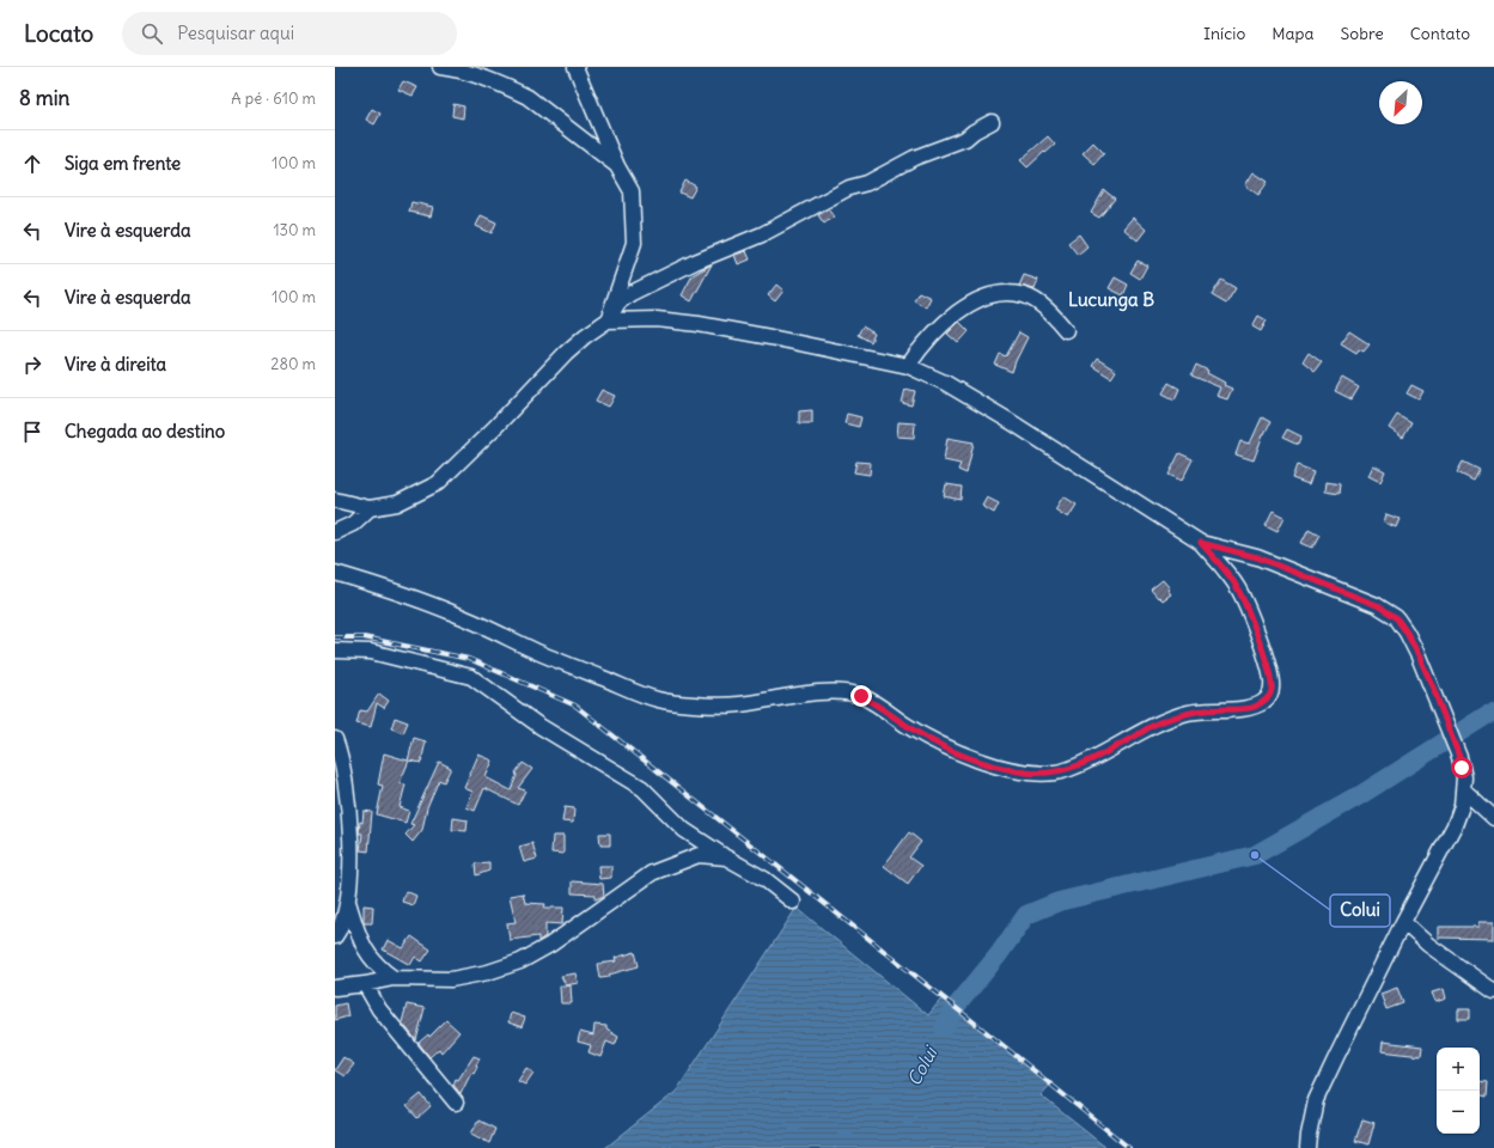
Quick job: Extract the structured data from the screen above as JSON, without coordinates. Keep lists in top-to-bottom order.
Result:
{
  "districts": ["Lucunga B"],
  "water": ["Colui"],
  "places": ["Colui"],
  "north": "bottom left",
  "page": {
    "header": "Locato",
    "search": "Pesquisar aqui",
    "nav": [
      "Início",
      "Mapa",
      "Sobre",
      "Contato"
    ],
    "heading": ["8 min", "A pé · 610 m"],
    "list": [
      ["Siga em frente", "100 m"],
      ["Vire à esquerda", "130 m"],
      ["Vire à esquerda", "100 m"],
      ["Vire à direita", "280 m"],
      "Chegada ao destino"
    ],
    "map_buttons": ["+", "−"]
  }
}
